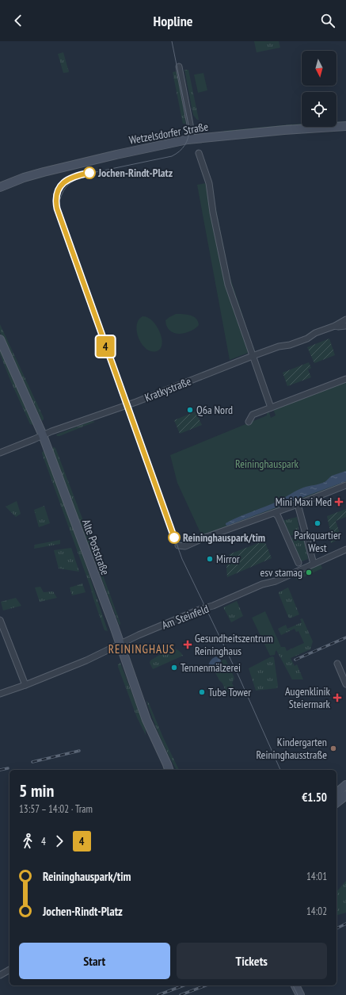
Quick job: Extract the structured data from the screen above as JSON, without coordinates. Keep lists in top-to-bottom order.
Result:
{
  "streets": {
    "main road": ["Wetzelsdorfer Straße", "Alte Poststraße"],
    "street": ["Kratkystraße", "Am Steinfeld"]
  },
  "crossings": [
    ["Kratkystraße", "Alte Poststraße"],
    ["Alte Poststraße", "Am Steinfeld"]
  ],
  "districts": ["REININGHAUS"],
  "parks": ["Reininghauspark"],
  "places": {
    "other": [
      "Jochen-Rindt-Platz",
      "Q6a Nord",
      "Parkquartier West",
      "Reininghauspark/tim",
      "Mirror",
      "esv stamag",
      "Tennenmälzerei",
      "Tube Tower",
      "Kindergarten Reininghausstraße"
    ],
    "health": ["Mini Maxi Med", "Gesundheitszentrum Reininghaus", "Augenklinik Steiermark"]
  },
  "lines": ["tram line 4"],
  "north": "bottom",
  "page": {
    "header": "Hopline",
    "on_map": "4",
    "heading": ["5 min", "13:57 – 14:02 · Tram", "€1.50"],
    "legs": ["4", "4"],
    "list": [
      {
        "name": "Reininghauspark/tim",
        "value": "14:01"
      },
      {
        "name": "Jochen-Rindt-Platz",
        "value": "14:02"
      }
    ],
    "buttons": ["Start", "Tickets"]
  }
}
